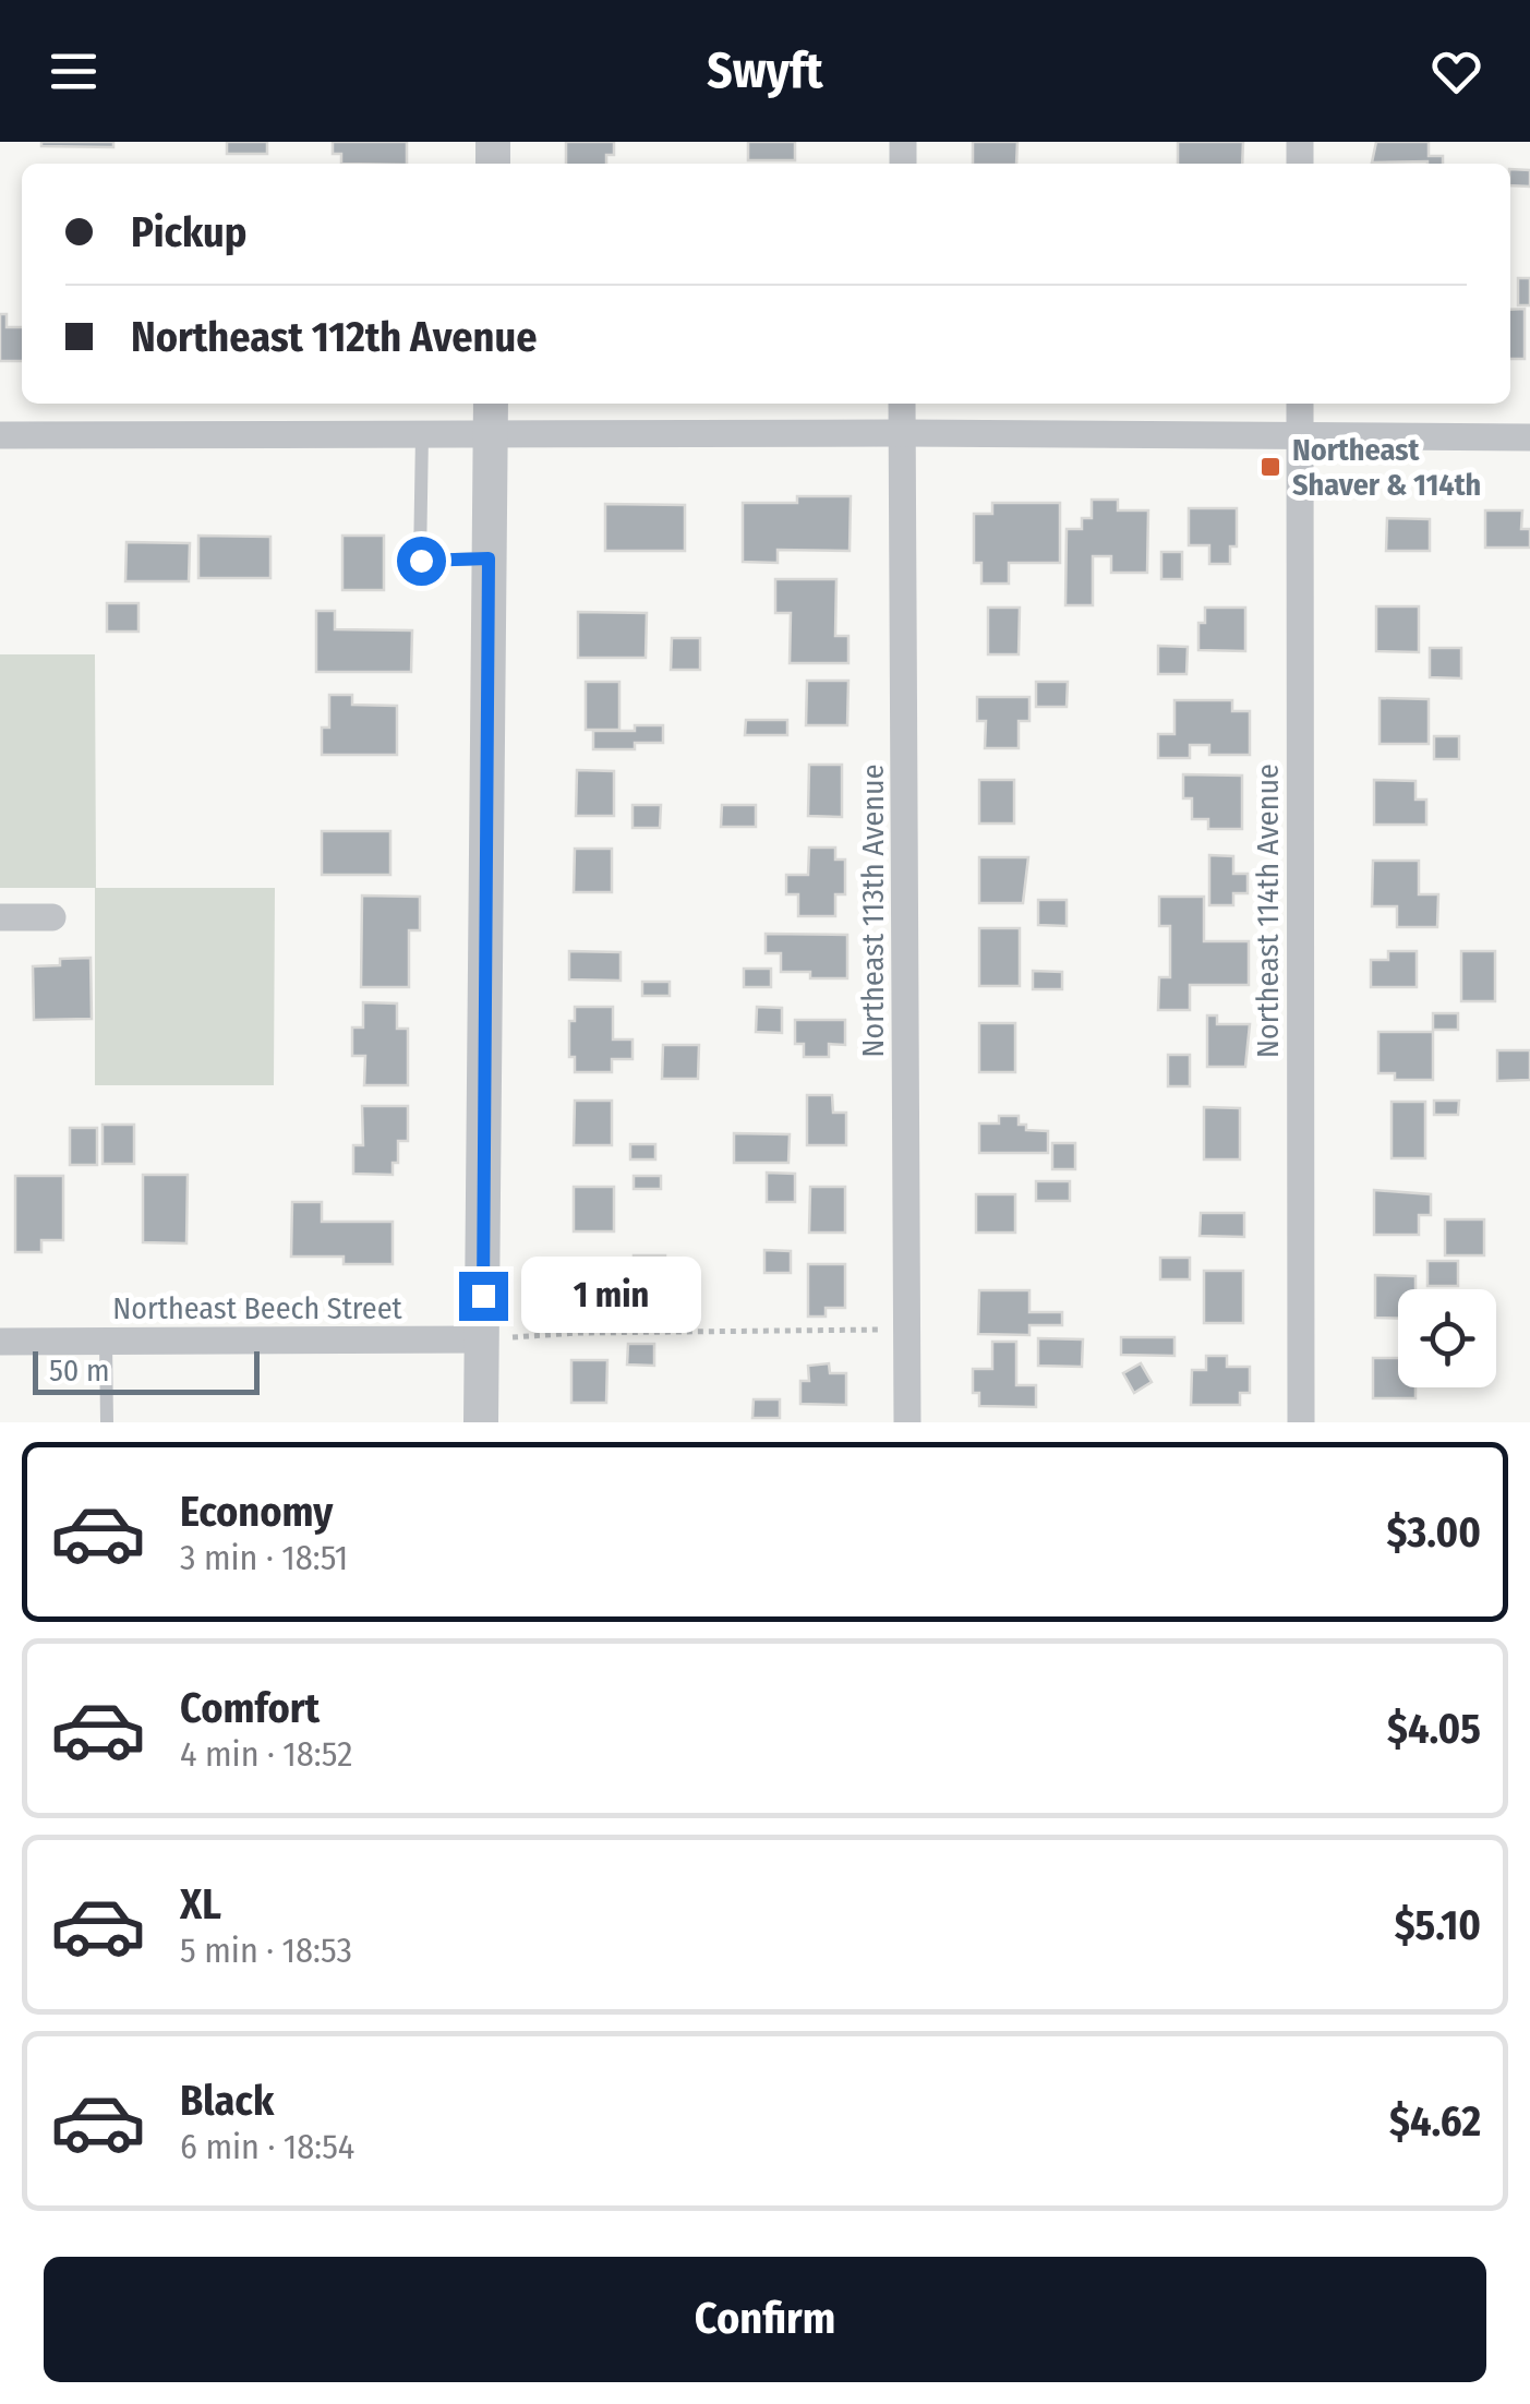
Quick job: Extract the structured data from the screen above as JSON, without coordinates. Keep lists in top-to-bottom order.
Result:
{
  "streets": {
    "street": ["Northeast 113th Avenue", "Northeast 114th Avenue", "Northeast Beech Street"]
  },
  "places": {
    "transit": ["Northeast Shaver & 114th"]
  },
  "scale_bar": "50 m",
  "page": {
    "header": "Swyft",
    "banner": ["Pickup", "Northeast 112th Avenue"],
    "bubble": "1 min",
    "scale": "50 m",
    "list": [
      {
        "name": "Economy",
        "note": "3 min · 18:51",
        "value": "$3.00"
      },
      {
        "name": "Comfort",
        "note": "4 min · 18:52",
        "value": "$4.05"
      },
      {
        "name": "XL",
        "note": "5 min · 18:53",
        "value": "$5.10"
      },
      {
        "name": "Black",
        "note": "6 min · 18:54",
        "value": "$4.62"
      }
    ],
    "buttons": "Confirm"
  }
}
